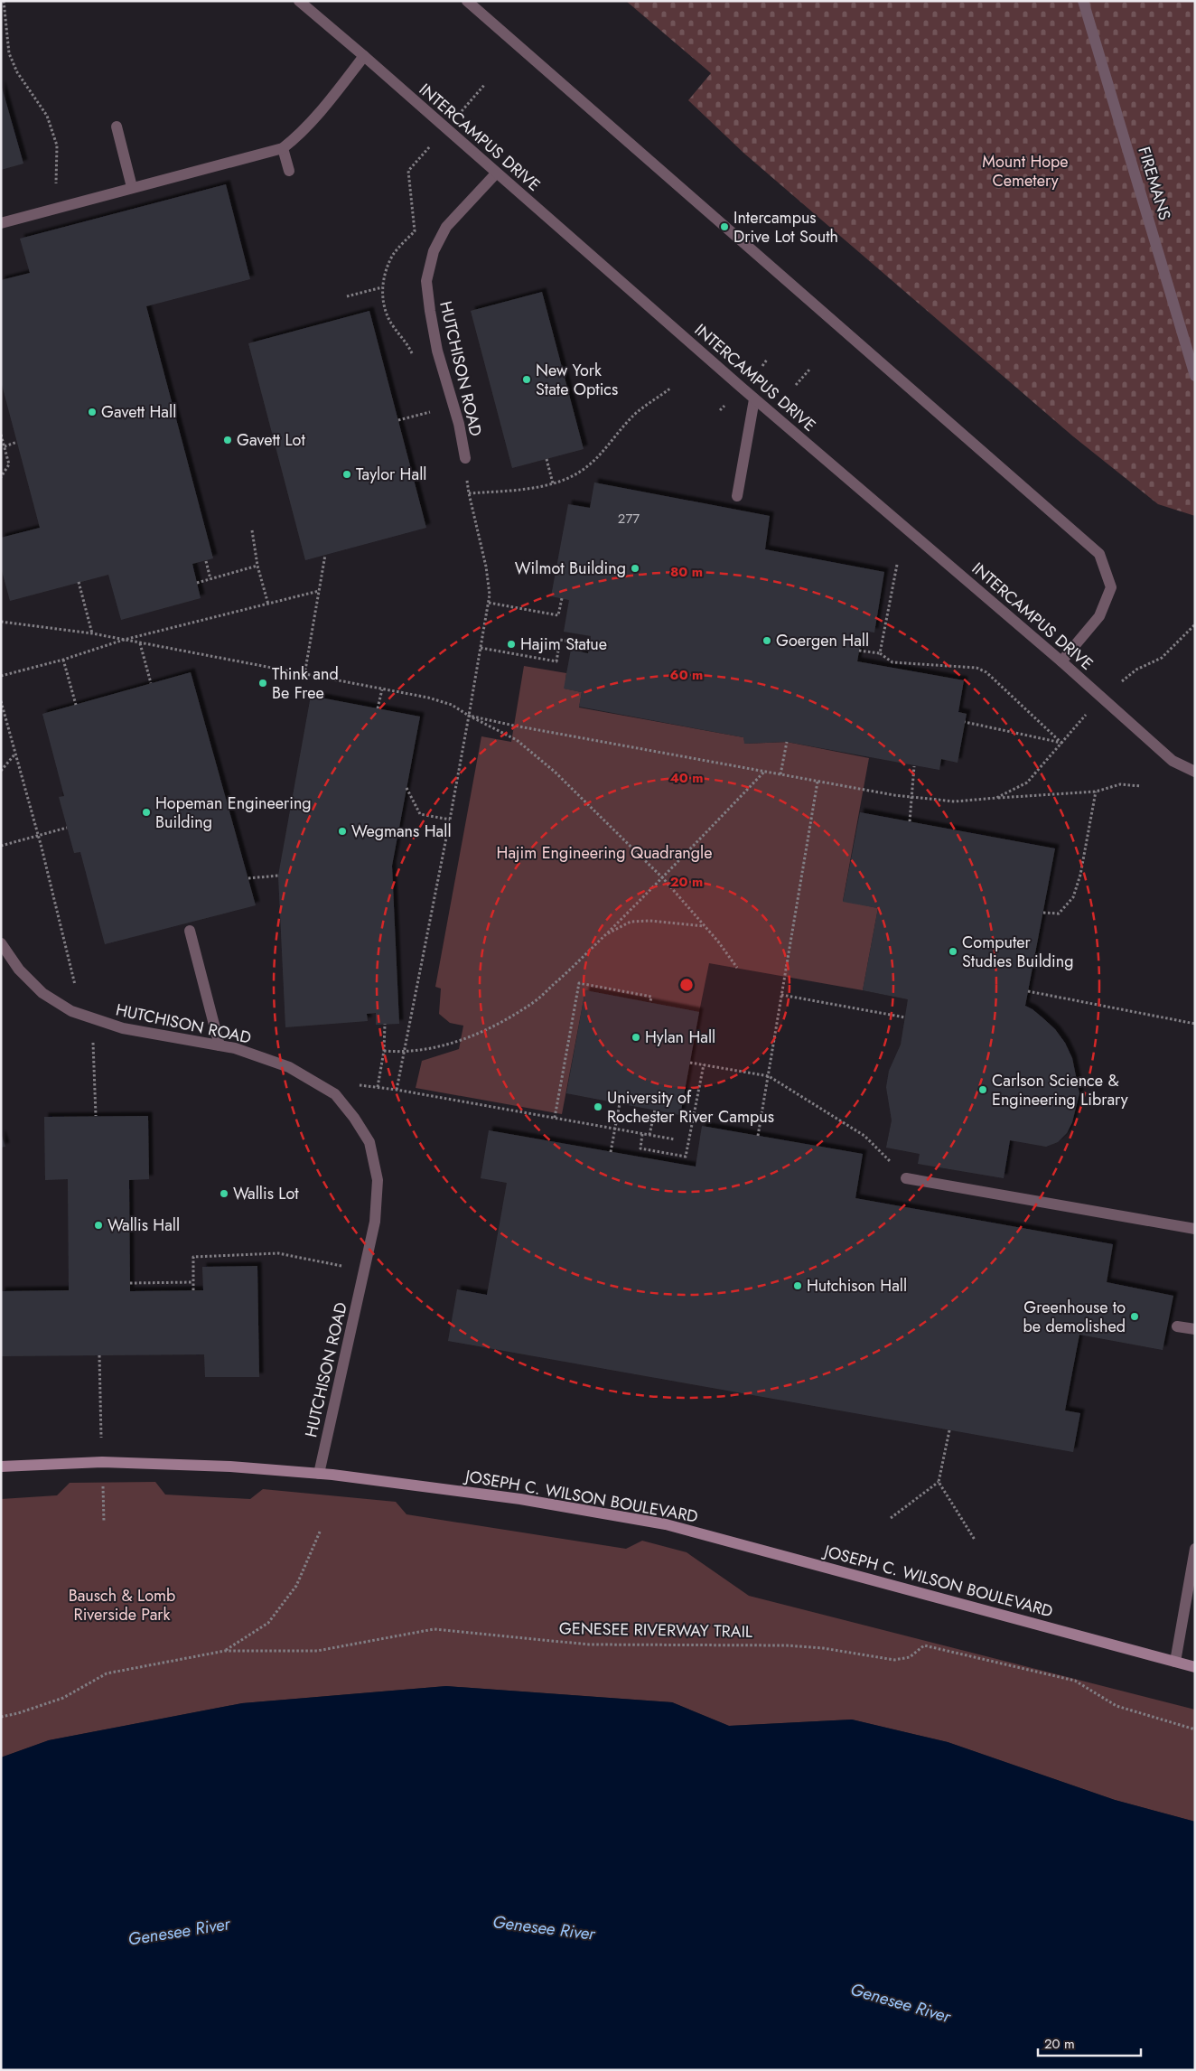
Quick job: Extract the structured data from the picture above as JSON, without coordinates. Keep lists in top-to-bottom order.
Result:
{
  "streets": {
    "street": [
      "INTERCAMPUS DRIVE",
      "FIREMANS",
      "HUTCHISON ROAD",
      "JOSEPH C. WILSON BOULEVARD"
    ],
    "path": ["GENESEE RIVERWAY TRAIL"]
  },
  "crossings": [
    ["INTERCAMPUS DRIVE", "HUTCHISON ROAD"],
    ["HUTCHISON ROAD", "JOSEPH C. WILSON BOULEVARD"]
  ],
  "water": ["Genesee River"],
  "parks": ["Mount Hope Cemetery", "Hajim Engineering Quadrangle", "Bausch & Lomb Riverside Park"],
  "places": [
    "Intercampus Drive Lot South",
    "New York State Optics",
    "Gavett Hall",
    "Gavett Lot",
    "Taylor Hall",
    "Wilmot Building",
    "Goergen Hall",
    "Hajim Statue",
    "Think and Be Free",
    "Hopeman Engineering Building",
    "Wegmans Hall",
    "Computer Studies Building",
    "Hylan Hall",
    "Carlson Science & Engineering Library",
    "University of Rochester River Campus",
    "Wallis Lot",
    "Wallis Hall",
    "Hutchison Hall",
    "Greenhouse to be demolished"
  ],
  "house_numbers": ["277"],
  "scale_bar": "20 m",
  "rings": [
    "80 m",
    "60 m",
    "40 m",
    "20 m"
  ]
}
